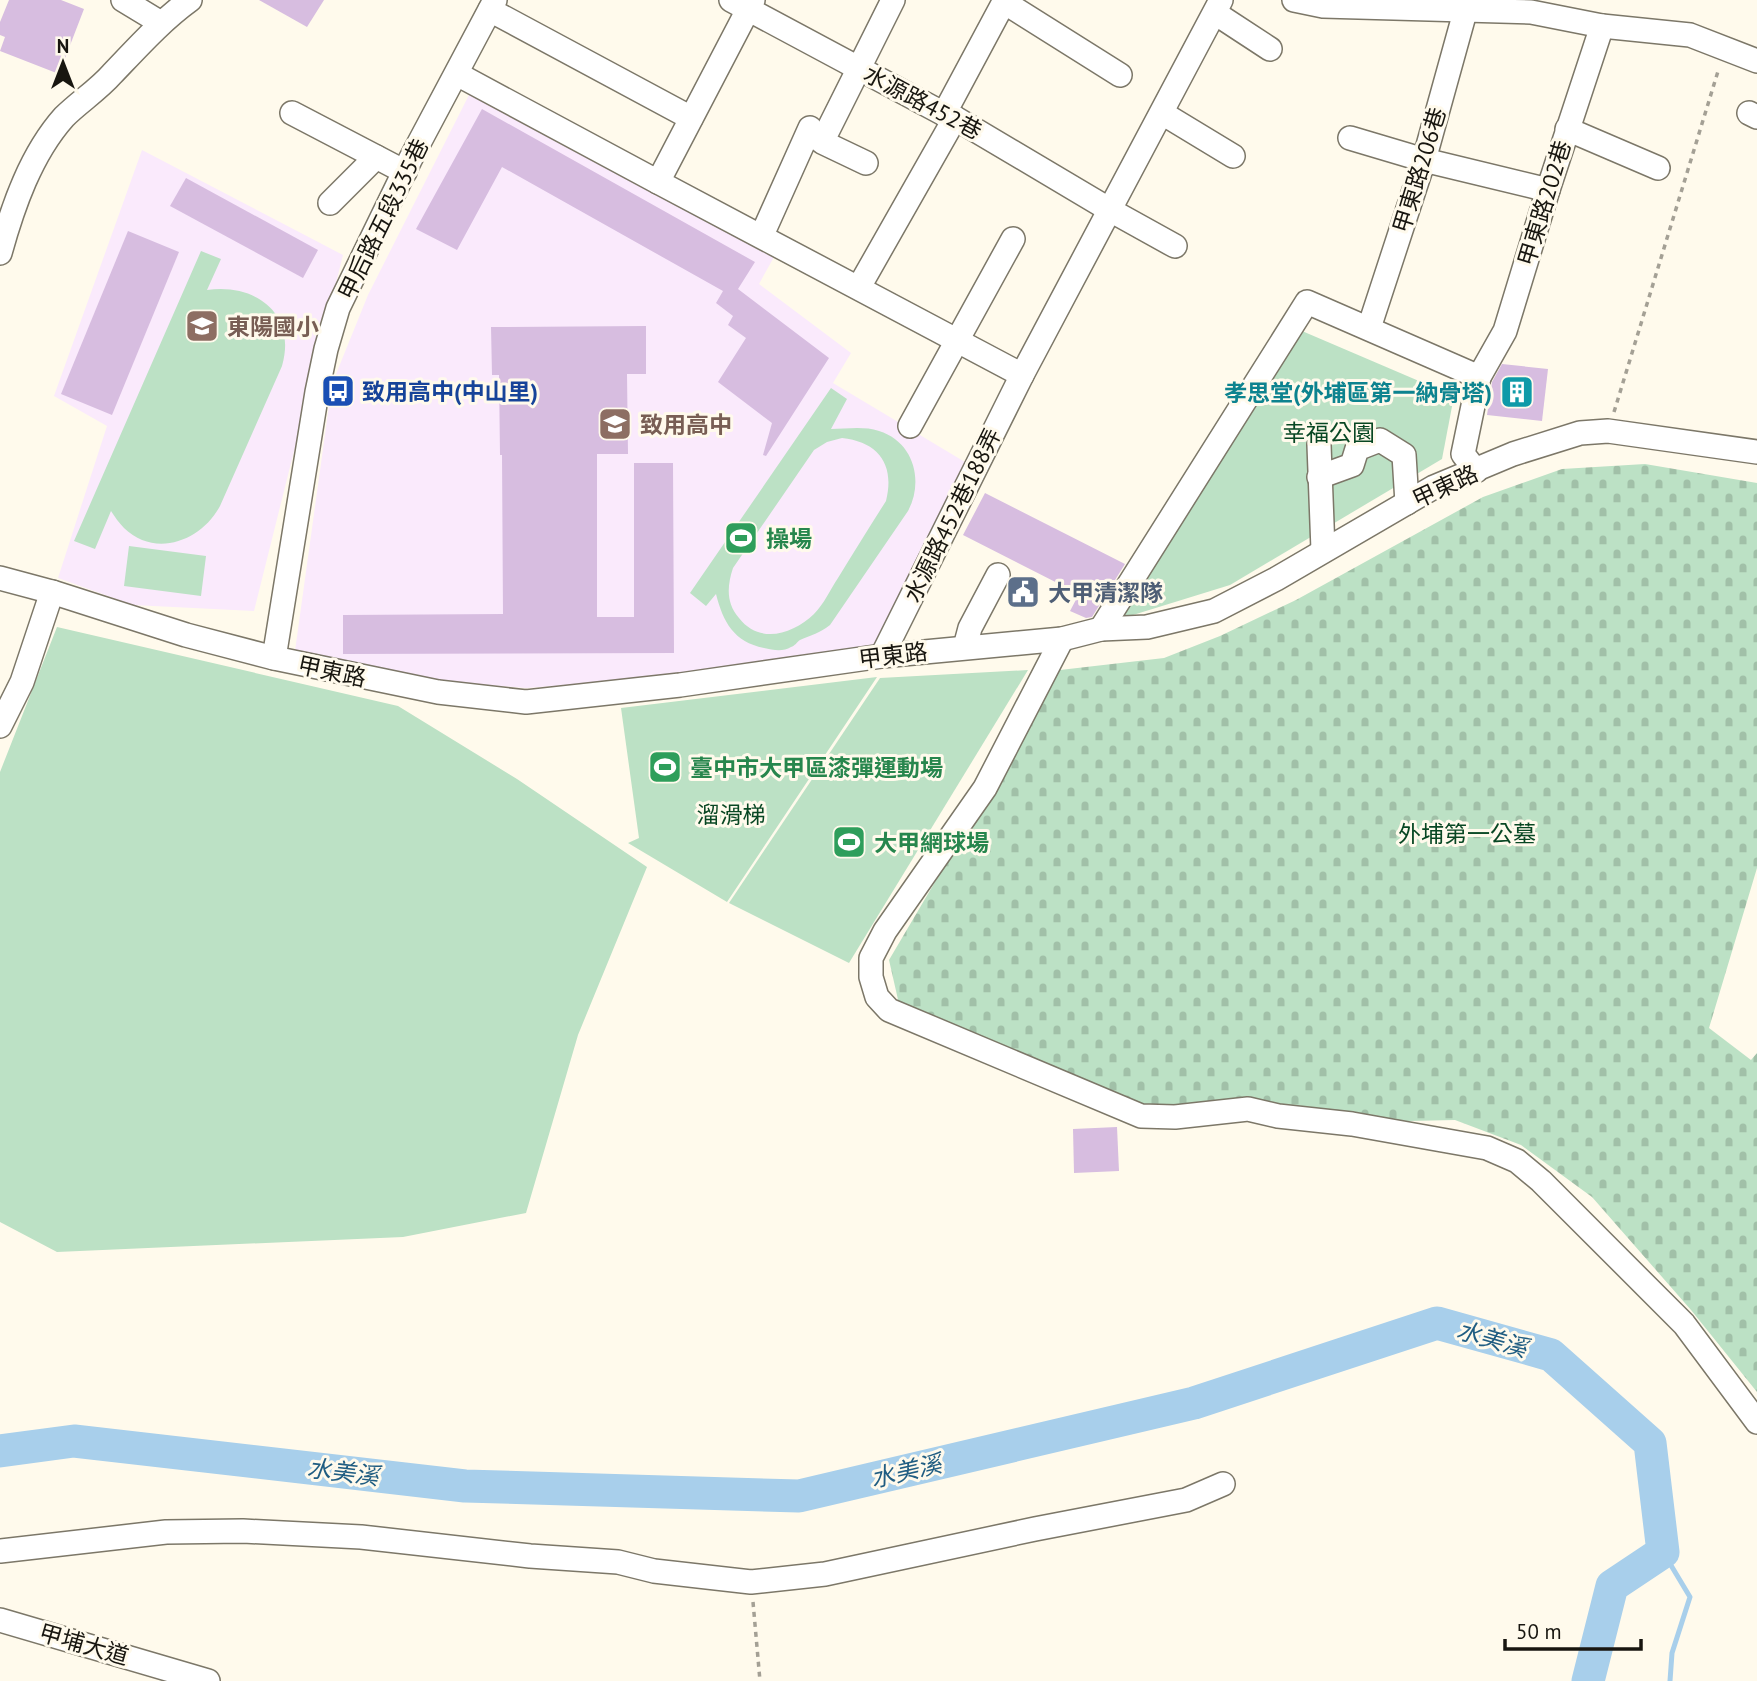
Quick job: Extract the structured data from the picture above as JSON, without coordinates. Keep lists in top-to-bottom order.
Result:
{
  "streets": {
    "street": [
      "水源路452巷",
      "甲東路206巷",
      "甲東路202巷",
      "甲后路五段335巷",
      "甲東路",
      "水源路452巷188弄",
      "甲埔大道"
    ]
  },
  "crossings": [
    ["水源路452巷", "水源路452巷188弄"],
    ["甲東路202巷", "甲東路"],
    ["甲后路五段335巷", "甲東路"],
    ["甲東路", "水源路452巷188弄"]
  ],
  "water": ["水美溪"],
  "parks": ["幸福公園", "溜滑梯", "外埔第一公墓"],
  "places": {
    "school or university": ["東陽國小", "致用高中"],
    "bus stop": ["致用高中(中山里)"],
    "building": ["孝思堂(外埔區第一納骨塔)"],
    "sports": ["操場", "臺中市大甲區漆彈運動場", "大甲網球場"],
    "public building": ["大甲清潔隊"]
  },
  "scale_bar": "50 m",
  "north": "top"
}
